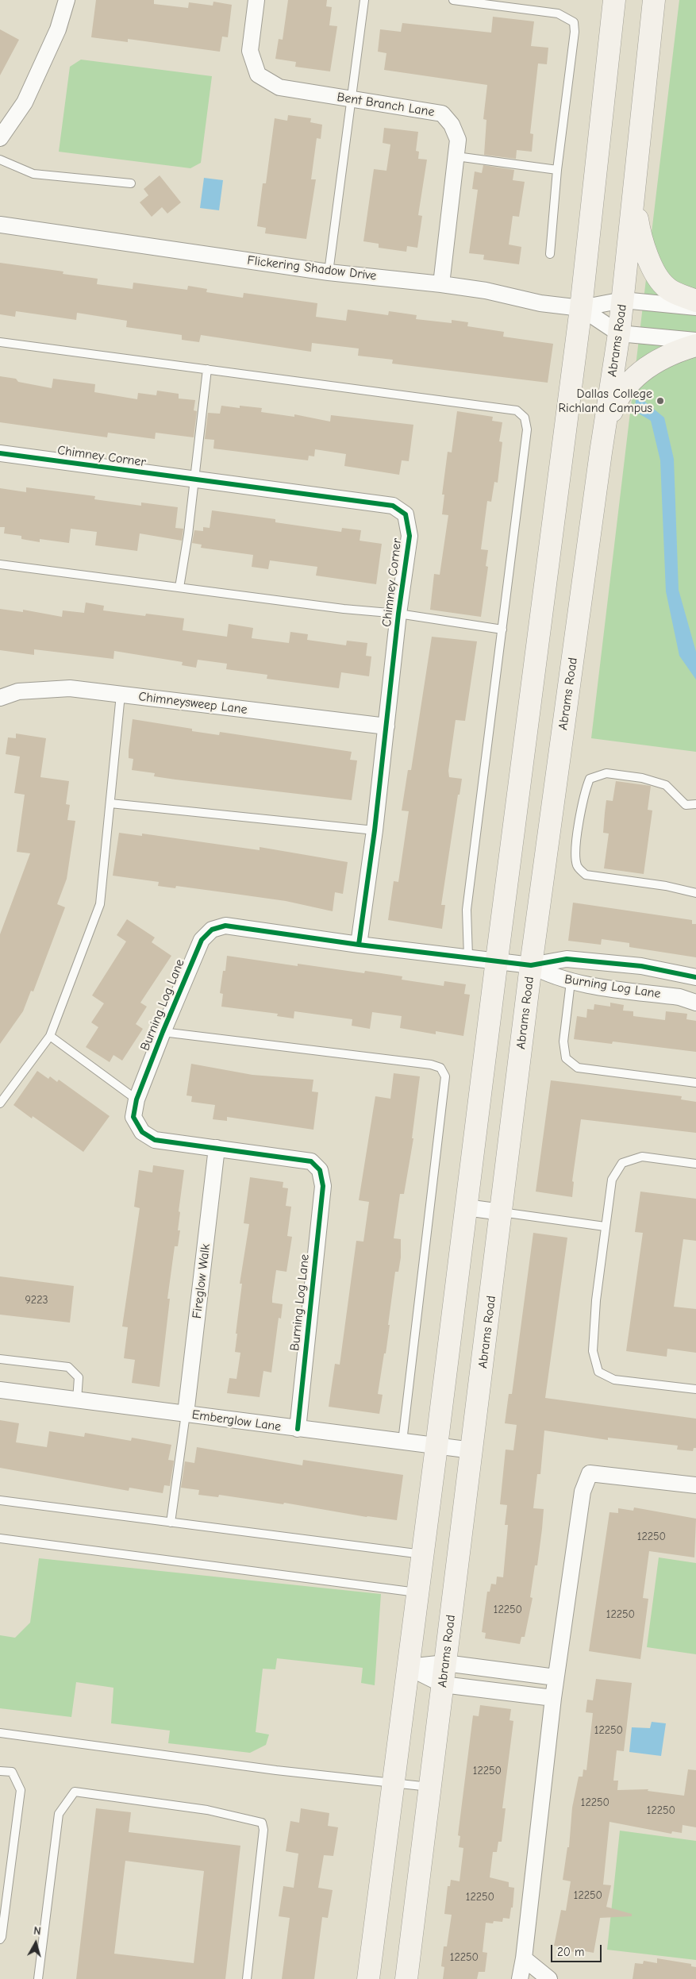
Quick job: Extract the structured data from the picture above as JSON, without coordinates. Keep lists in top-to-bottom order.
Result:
{
  "streets": {
    "main road": ["Abrams Road"],
    "street": [
      "Bent Branch Lane",
      "Flickering Shadow Drive",
      "Chimney Corner",
      "Chimneysweep Lane",
      "Burning Log Lane",
      "Fireglow Walk",
      "Emberglow Lane"
    ]
  },
  "crossings": [
    ["Bent Branch Lane", "Flickering Shadow Drive"],
    ["Flickering Shadow Drive", "Abrams Road"],
    ["Abrams Road", "Burning Log Lane"],
    ["Abrams Road", "Emberglow Lane"],
    ["Chimney Corner", "Chimneysweep Lane"],
    ["Chimney Corner", "Burning Log Lane"],
    ["Burning Log Lane", "Fireglow Walk"],
    ["Burning Log Lane", "Emberglow Lane"],
    ["Fireglow Walk", "Emberglow Lane"]
  ],
  "places": ["Dallas College Richland Campus"],
  "house_numbers": [
    "9223",
    "12250",
    "12250",
    "12250",
    "12250",
    "12250",
    "12250",
    "12250",
    "12250",
    "12250",
    "12250"
  ],
  "scale_bar": "20 m",
  "north": "top"
}
